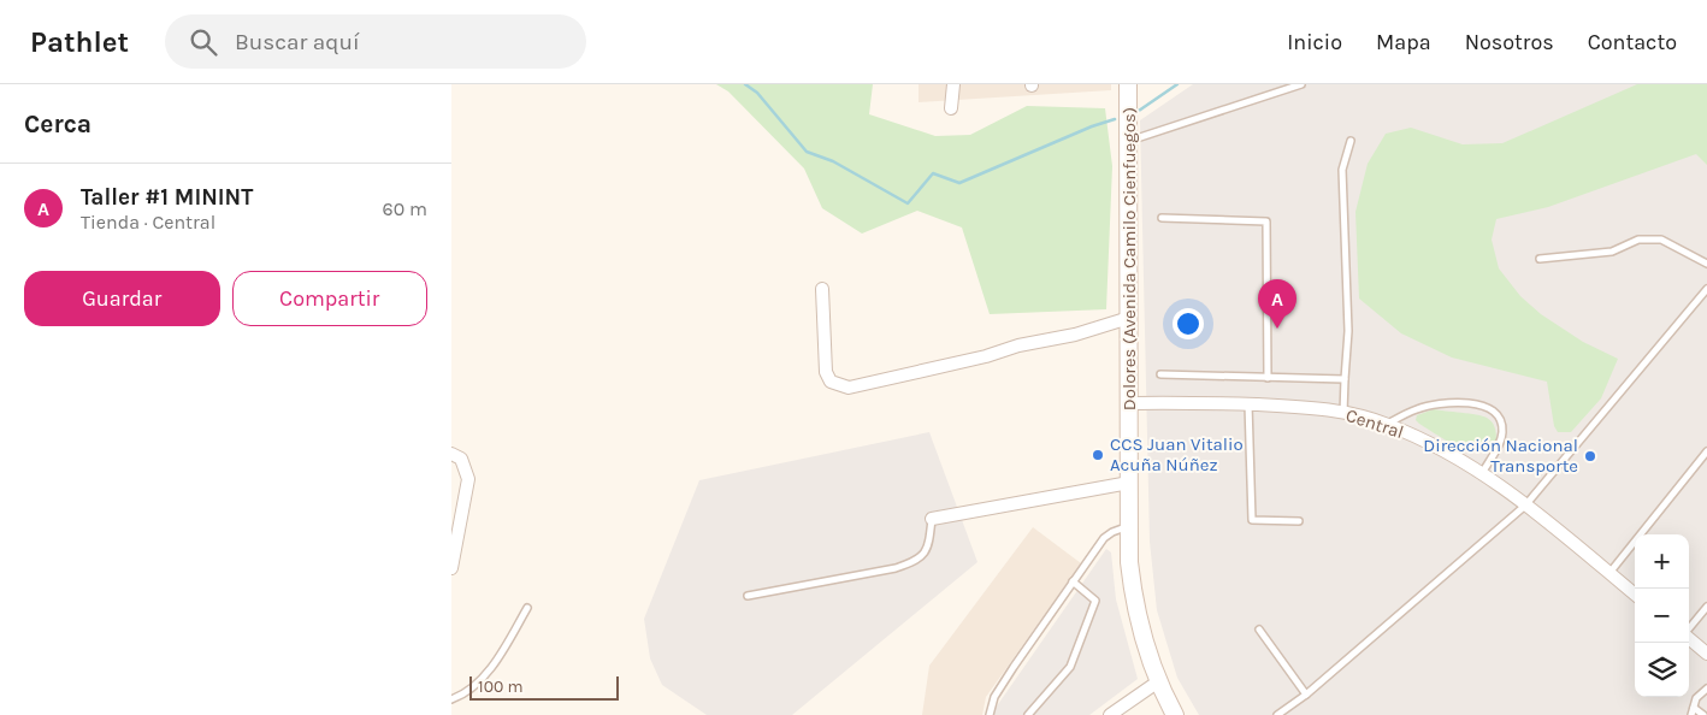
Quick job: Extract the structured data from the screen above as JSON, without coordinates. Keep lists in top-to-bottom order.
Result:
{
  "streets": {
    "main road": ["Dolores (Avenida Camilo Cienfuegos)"],
    "street": ["Central"]
  },
  "crossings": [
    ["Dolores (Avenida Camilo Cienfuegos)", "Central"]
  ],
  "places": ["CCS Juan Vitalio Acuña Núñez", "Dirección Nacional Transporte"],
  "scale_bar": "100 m",
  "page": {
    "header": "Pathlet",
    "search": "Buscar aquí",
    "nav": [
      "Inicio",
      "Mapa",
      "Nosotros",
      "Contacto"
    ],
    "heading": "Cerca",
    "list": [
      {
        "mark": "A",
        "name": "Taller #1 MININT",
        "note": "Tienda · Central",
        "value": "60 m"
      }
    ],
    "buttons": ["Guardar", "Compartir"],
    "pins": "A",
    "map_buttons": ["+", "−"],
    "scale": "100 m"
  }
}
